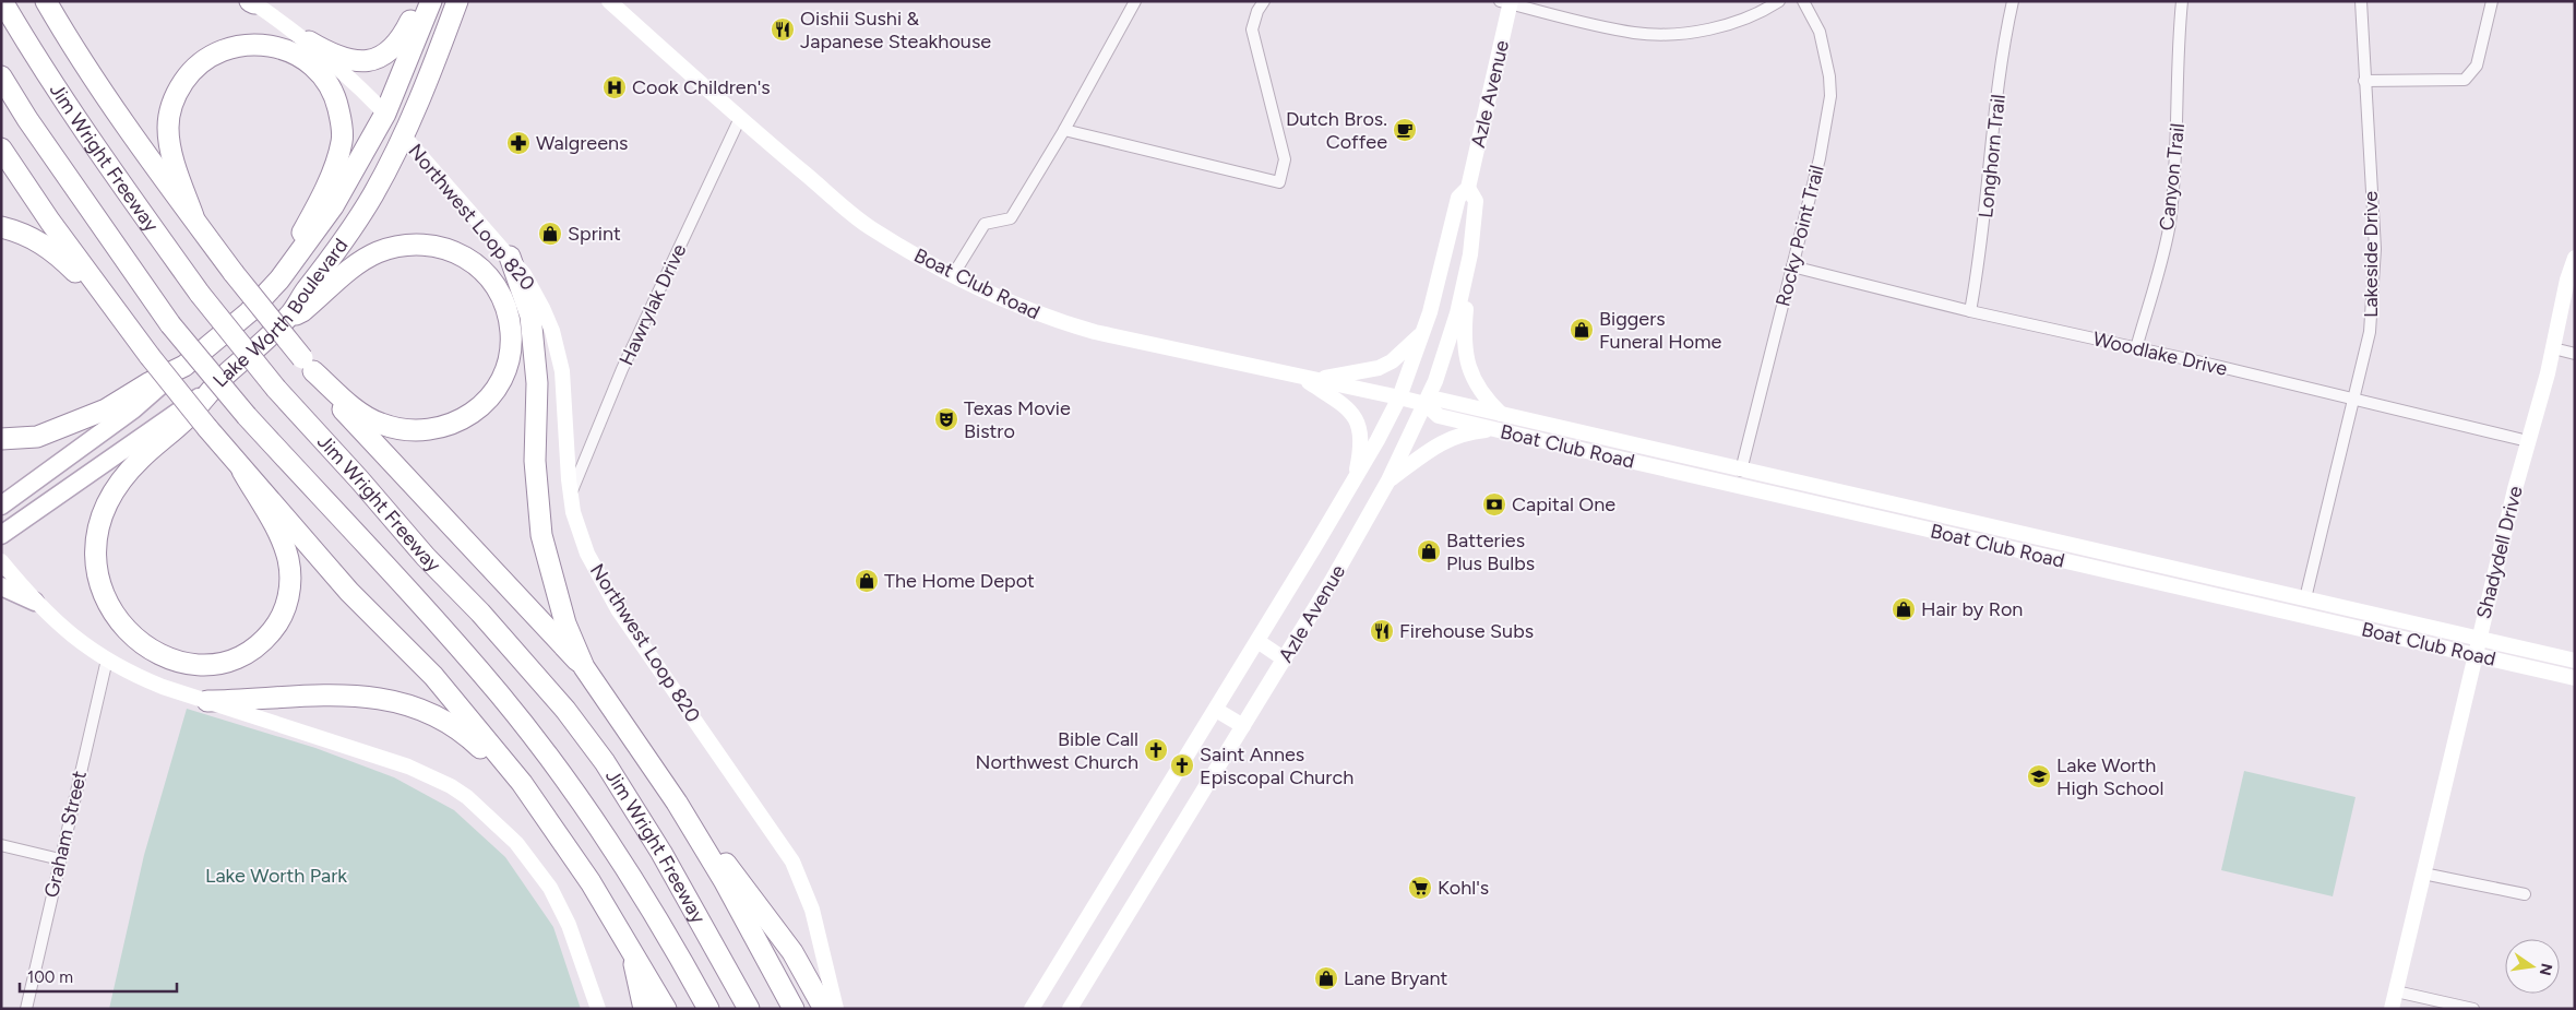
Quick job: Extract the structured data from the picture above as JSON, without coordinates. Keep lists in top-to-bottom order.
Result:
{
  "streets": {
    "highway": ["Jim Wright Freeway", "Lake Worth Boulevard"],
    "main road": [
      "Azle Avenue",
      "Northwest Loop 820",
      "Boat Club Road",
      "Shadydell Drive"
    ],
    "street": [
      "Longhorn Trail",
      "Canyon Trail",
      "Rocky Point Trail",
      "Lakeside Drive",
      "Hawrylak Drive",
      "Woodlake Drive",
      "Graham Street"
    ]
  },
  "crossings": [
    ["Azle Avenue", "Boat Club Road"],
    ["Longhorn Trail", "Woodlake Drive"],
    ["Canyon Trail", "Woodlake Drive"],
    ["Northwest Loop 820", "Hawrylak Drive"],
    ["Northwest Loop 820", "Lake Worth Boulevard"],
    ["Rocky Point Trail", "Boat Club Road"],
    ["Rocky Point Trail", "Woodlake Drive"],
    ["Lakeside Drive", "Boat Club Road"],
    ["Lakeside Drive", "Woodlake Drive"],
    ["Boat Club Road", "Hawrylak Drive"],
    ["Boat Club Road", "Shadydell Drive"],
    ["Woodlake Drive", "Shadydell Drive"]
  ],
  "parks": ["Lake Worth Park"],
  "places": {
    "restaurant": ["Oishii Sushi & Japanese Steakhouse", "Firehouse Subs"],
    "hospital": ["Cook Children's"],
    "cafe": ["Dutch Bros. Coffee"],
    "pharmacy": ["Walgreens"],
    "shop": [
      "Sprint",
      "Biggers Funeral Home",
      "Batteries Plus Bulbs",
      "The Home Depot",
      "Hair by Ron",
      "Lane Bryant"
    ],
    "theatre": ["Texas Movie Bistro"],
    "bank": ["Capital One"],
    "church": ["Bible Call Northwest Church", "Saint Annes Episcopal Church"],
    "school or university": ["Lake Worth High School"],
    "supermarket": ["Kohl's"]
  },
  "scale_bar": "100 m",
  "north": "right"
}
